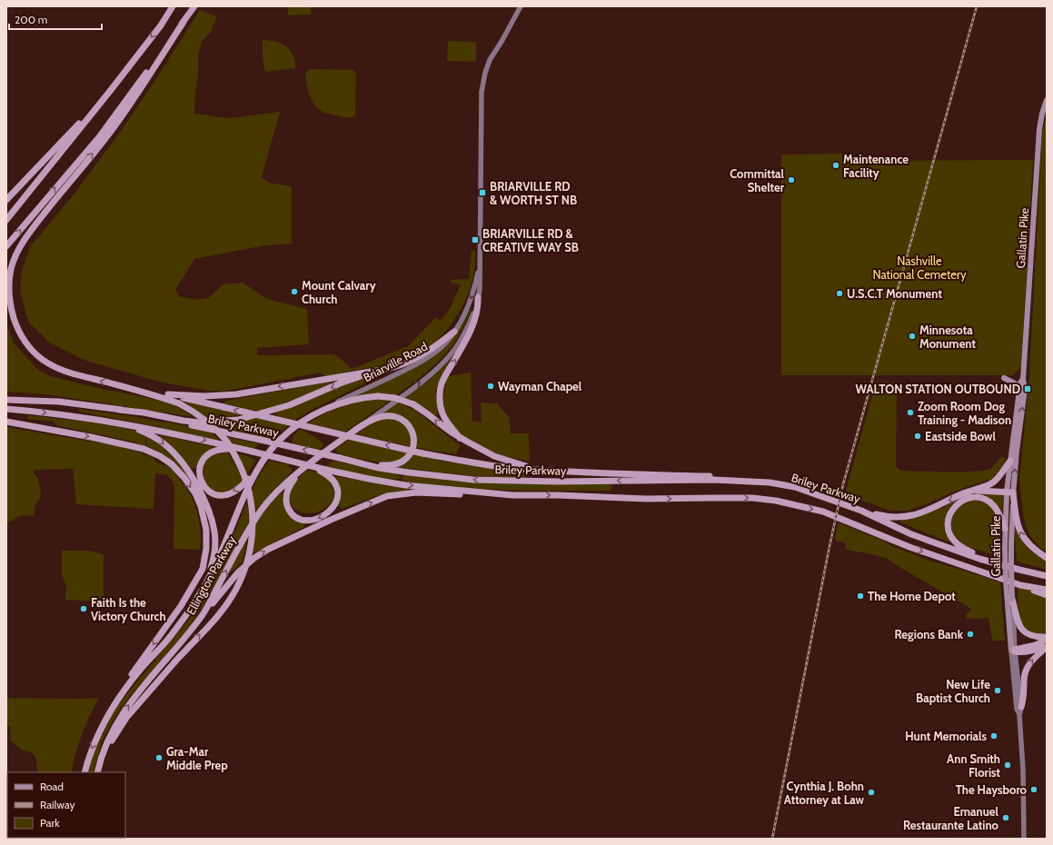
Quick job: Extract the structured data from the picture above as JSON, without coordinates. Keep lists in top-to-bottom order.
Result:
{
  "streets": {
    "highway": ["Briley Parkway", "Ellington Parkway"],
    "main road": ["Gallatin Pike", "Briarville Road"]
  },
  "crossings": [
    ["Briarville Road", "Ellington Parkway"],
    ["Briley Parkway", "Ellington Parkway"]
  ],
  "parks": ["Nashville National Cemetery"],
  "places": {
    "other": [
      "Maintenance Facility",
      "Committal Shelter",
      "Mount Calvary Church",
      "U.S.C.T Monument",
      "Minnesota Monument",
      "Wayman Chapel",
      "Zoom Room Dog Training - Madison",
      "Eastside Bowl",
      "The Home Depot",
      "Faith Is the Victory Church",
      "Regions Bank",
      "New Life Baptist Church",
      "Hunt Memorials",
      "Gra-Mar Middle Prep",
      "Ann Smith Florist",
      "The Haysboro",
      "Cynthia J. Bohn Attorney at Law",
      "Emanuel Restaurante Latino"
    ],
    "transit": ["BRIARVILLE RD & WORTH ST NB", "BRIARVILLE RD & CREATIVE WAY SB", "WALTON STATION OUTBOUND"]
  },
  "legend": ["Road", "Railway", "Park"],
  "scale_bar": "200 m"
}
